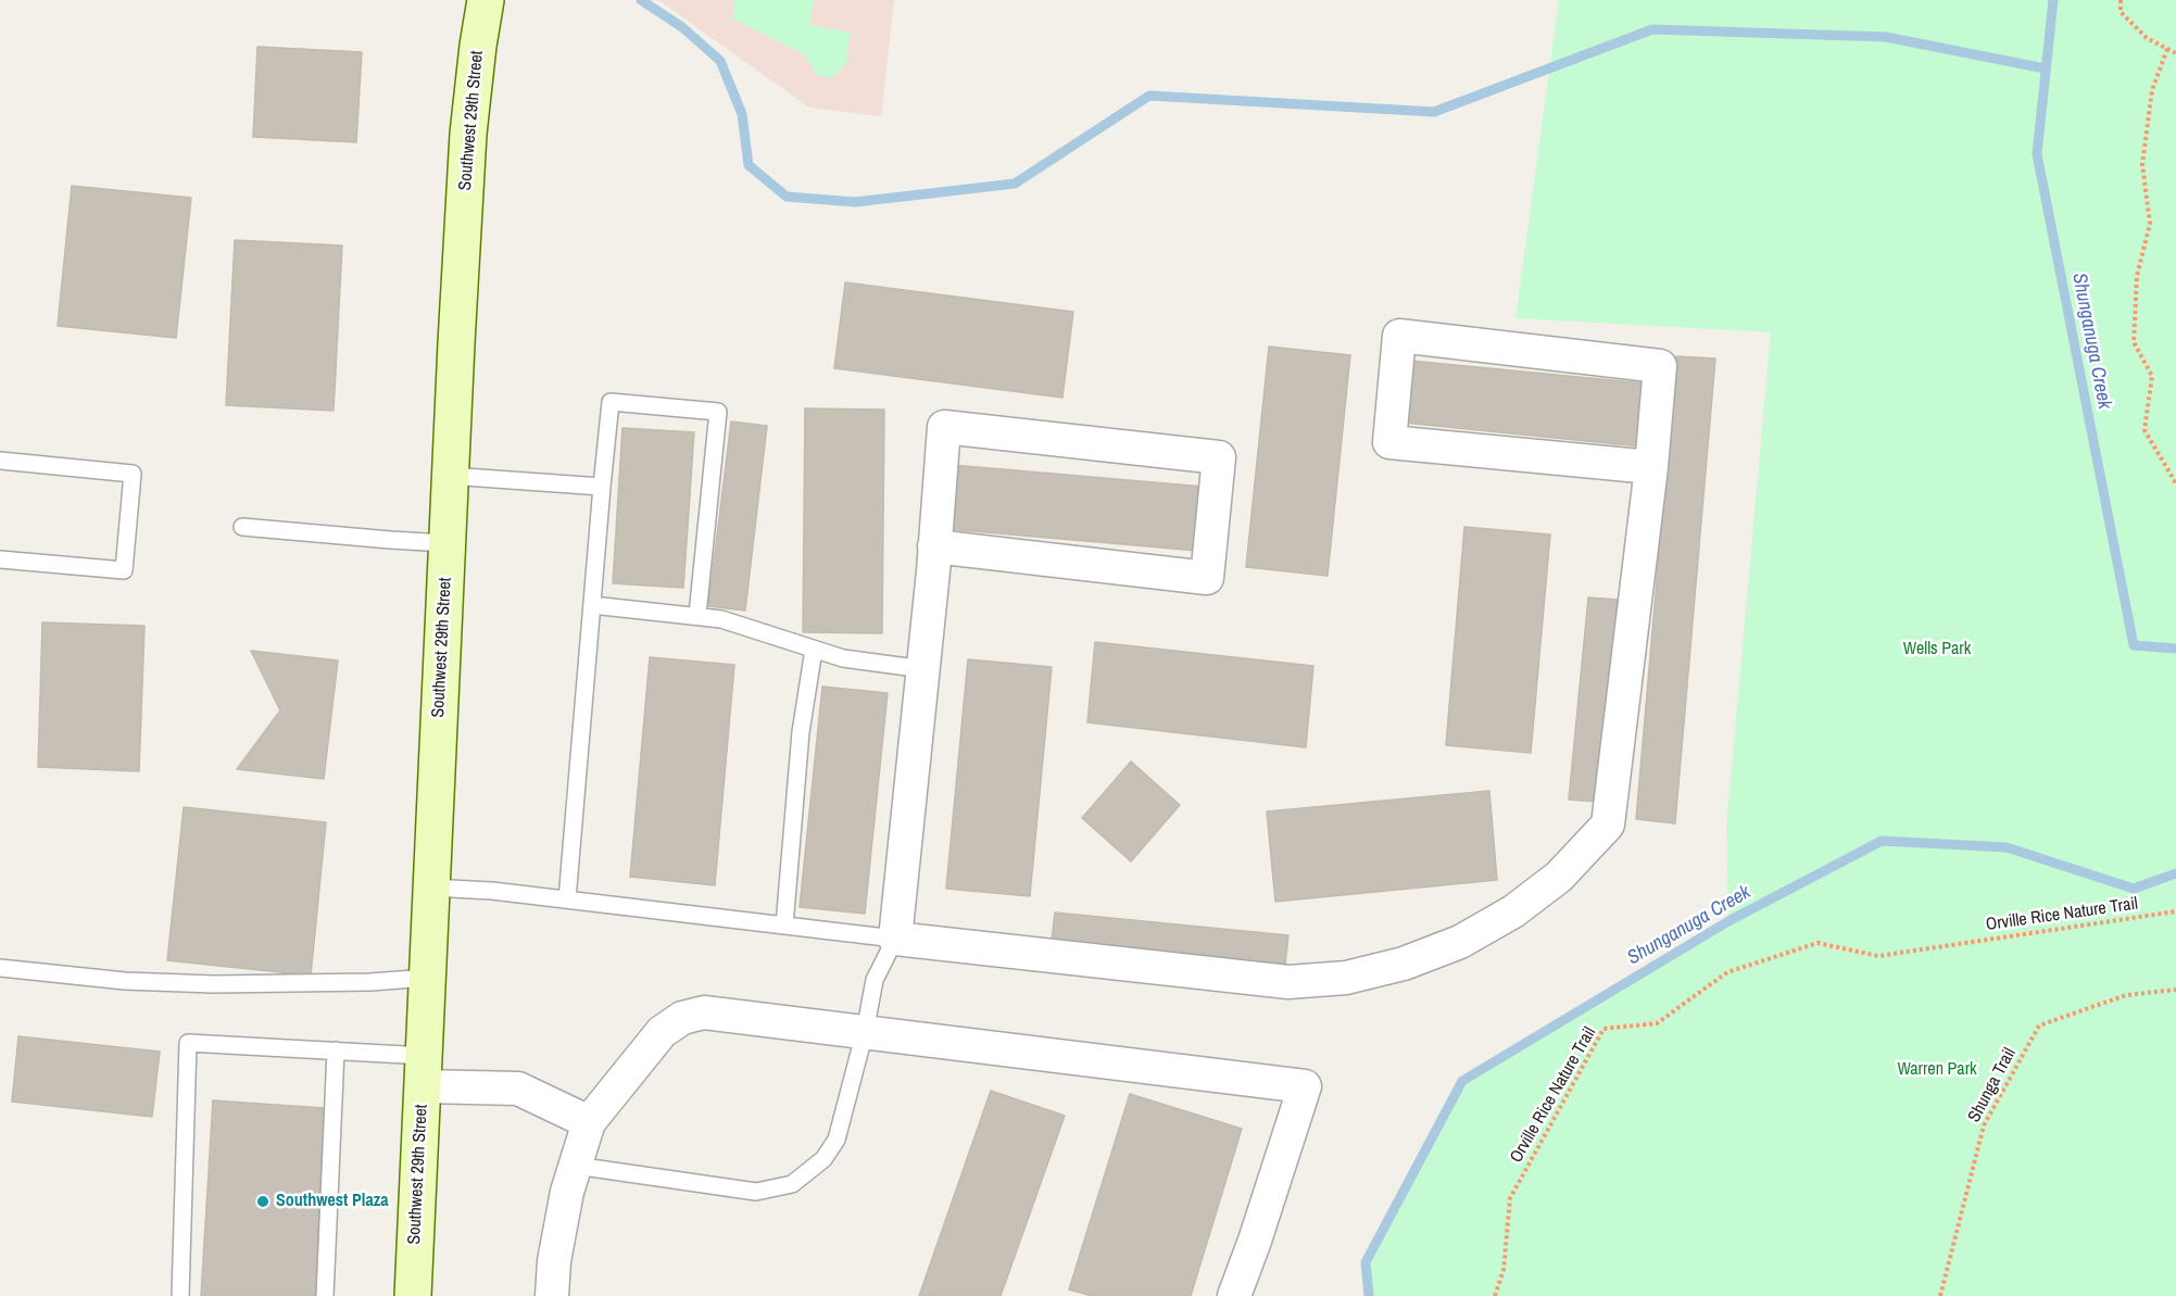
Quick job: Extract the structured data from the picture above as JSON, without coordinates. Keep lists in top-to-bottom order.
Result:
{
  "streets": {
    "main road": ["Southwest 29th Street"],
    "path": ["Orville Rice Nature Trail", "Shunga Trail"]
  },
  "water": ["Shunganuga Creek"],
  "parks": ["Wells Park", "Warren Park"],
  "places": ["Southwest Plaza"]
}
